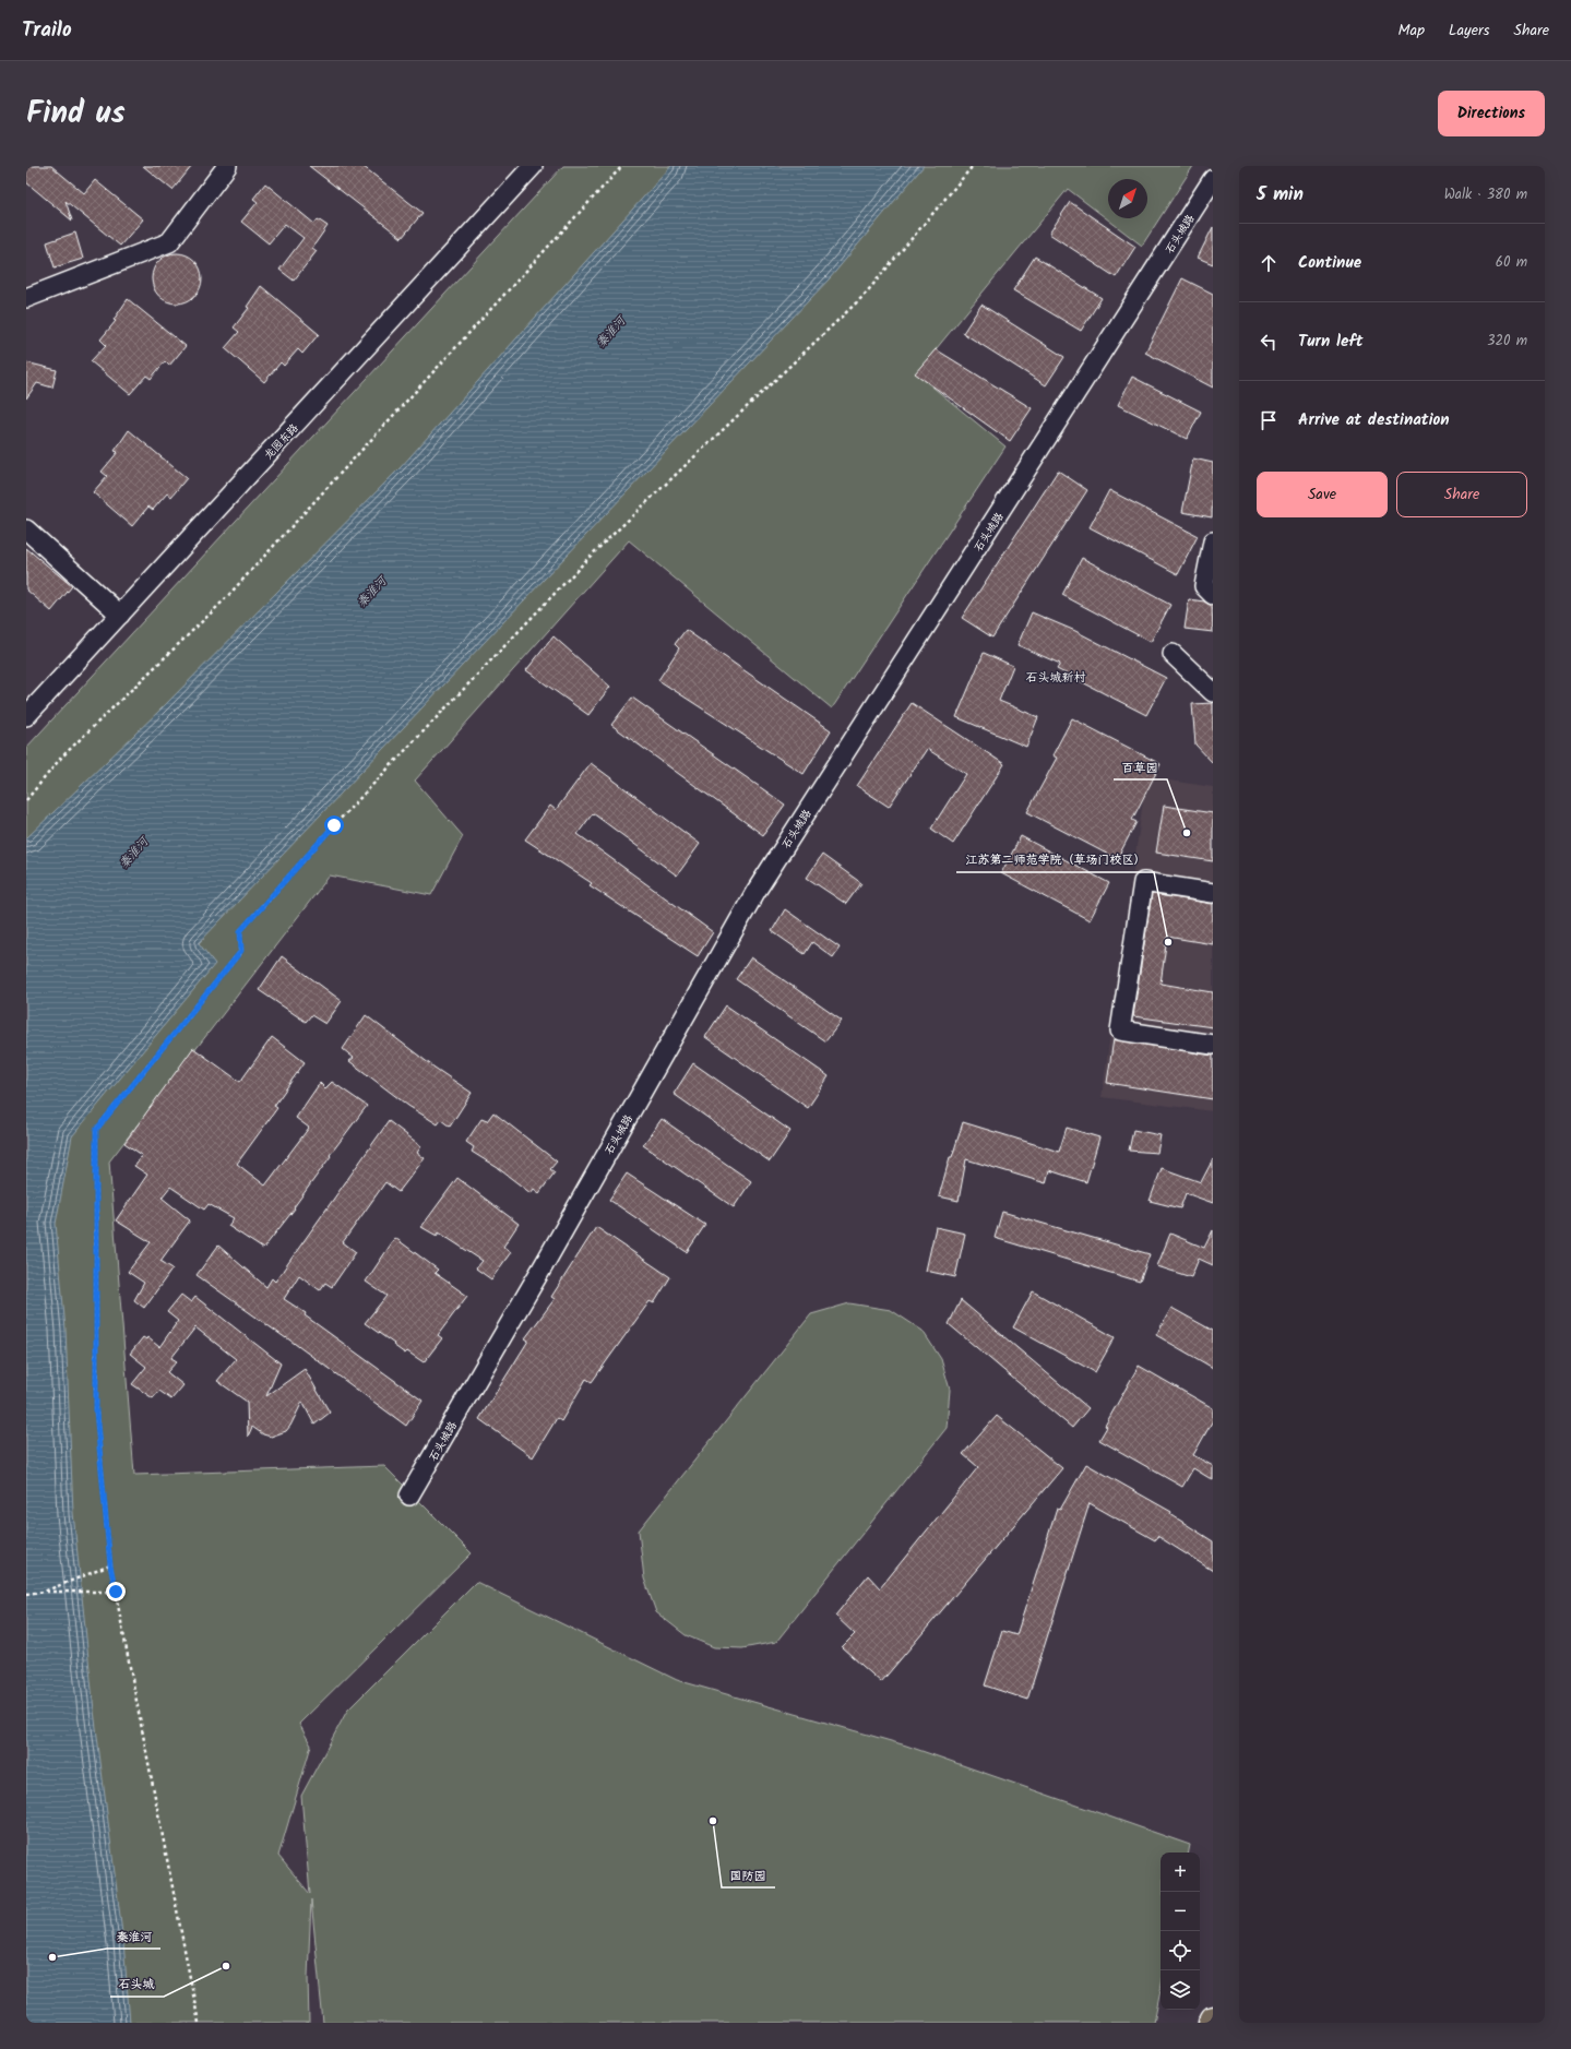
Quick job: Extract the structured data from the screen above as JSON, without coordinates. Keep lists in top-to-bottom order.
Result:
{
  "streets": {
    "street": ["石头城路", "龙园东路"]
  },
  "districts": ["石头城新村"],
  "water": ["秦淮河"],
  "places": [
    "百草园",
    "江苏第二师范学院（草场门校区）",
    "国防园",
    "秦淮河",
    "石头城"
  ],
  "north": "top right",
  "page": {
    "header": "Trailo",
    "nav": ["Map", "Layers", "Share"],
    "title": "Find us",
    "buttons": [
      "Directions",
      ["Save", "Share"]
    ],
    "heading": ["5 min", "Walk · 380 m"],
    "list": [
      ["Continue", "60 m"],
      ["Turn left", "320 m"],
      "Arrive at destination"
    ],
    "map_buttons": ["+", "−"]
  }
}
